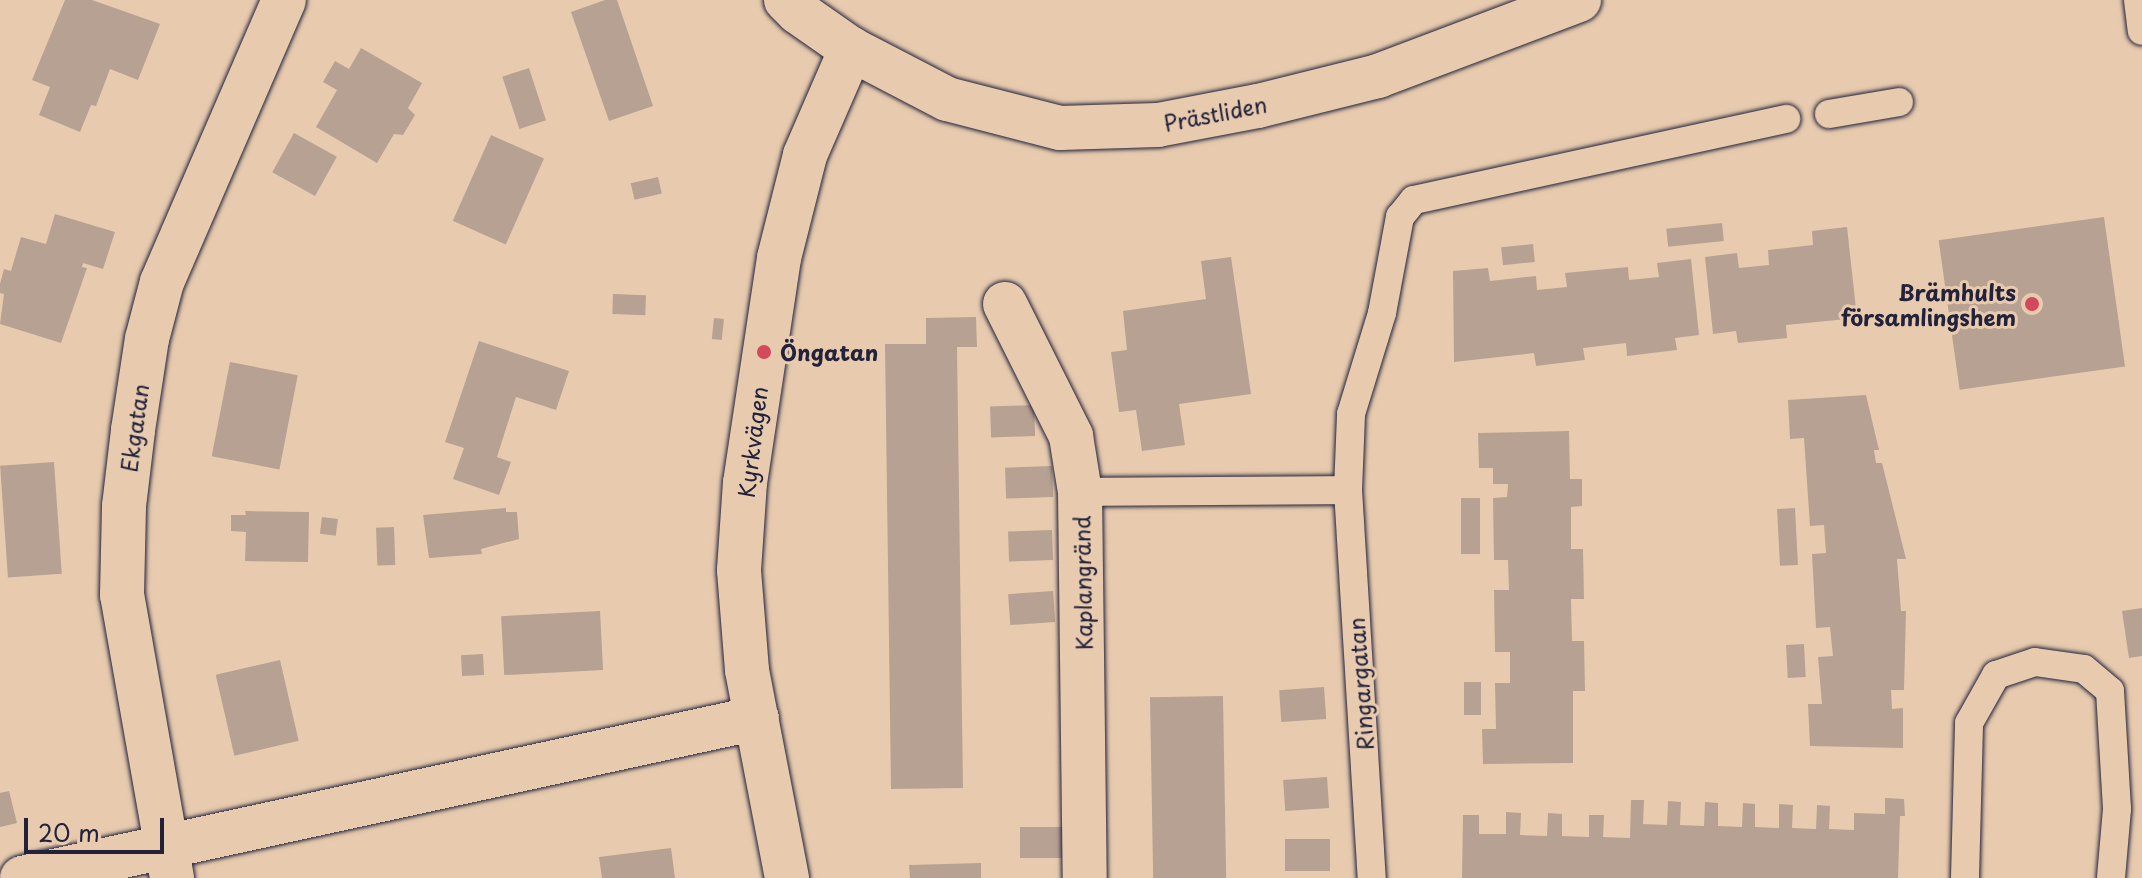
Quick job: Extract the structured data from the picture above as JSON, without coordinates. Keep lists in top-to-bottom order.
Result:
{
  "streets": {
    "street": [
      "Prästliden",
      "Ekgatan",
      "Kyrkvägen",
      "Kaplangränd"
    ],
    "lane": ["Ringargatan"]
  },
  "crossings": [
    ["Prästliden", "Kyrkvägen"]
  ],
  "places": ["Brämhults församlingshem", "Öngatan"],
  "scale_bar": "20 m"
}
